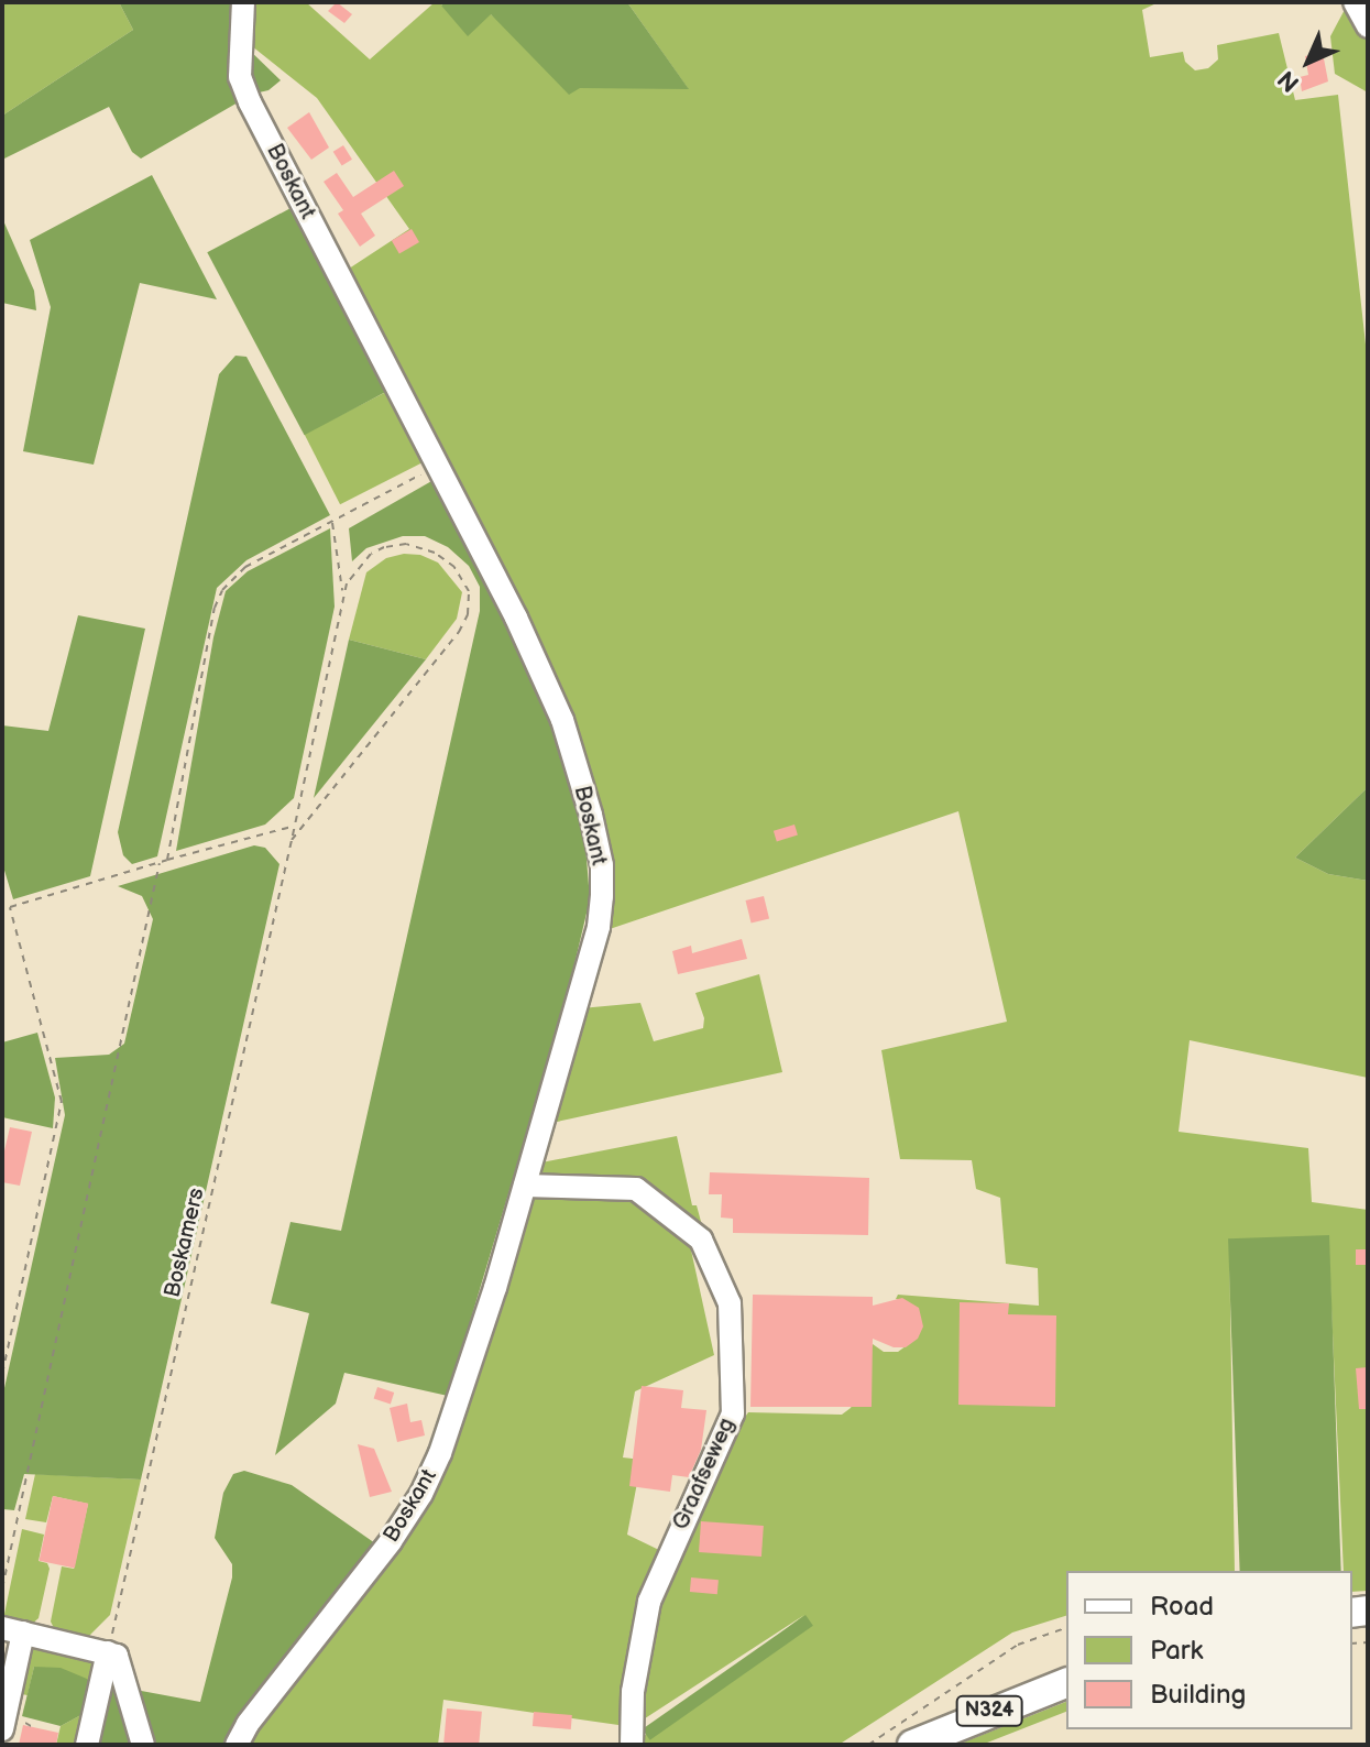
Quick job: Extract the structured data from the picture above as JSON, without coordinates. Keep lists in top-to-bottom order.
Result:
{
  "streets": {
    "main road": ["N324"],
    "street": ["Boskant", "Graafseweg"],
    "path": ["Boskamers"]
  },
  "crossings": [
    ["Boskant", "Graafseweg"]
  ],
  "legend": ["Road", "Park", "Building"],
  "north": "bottom left"
}
